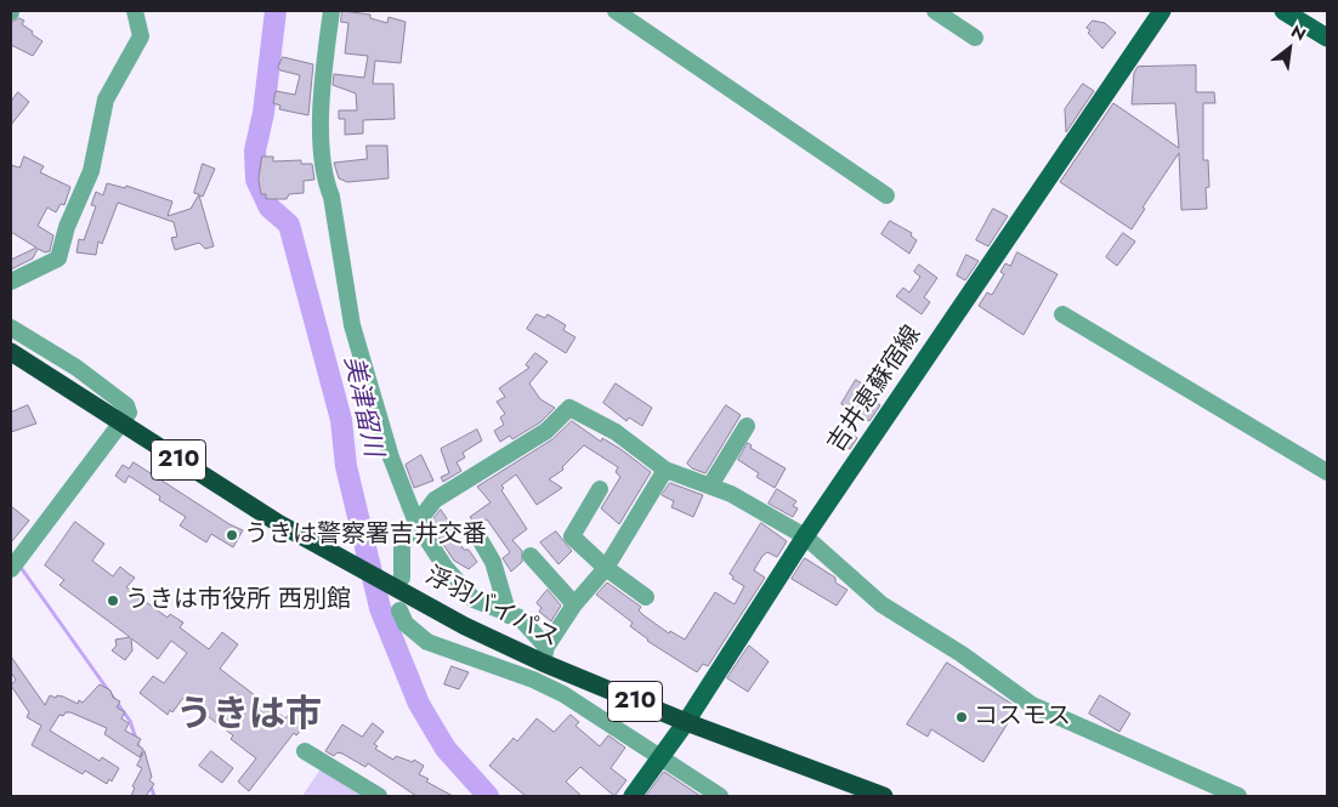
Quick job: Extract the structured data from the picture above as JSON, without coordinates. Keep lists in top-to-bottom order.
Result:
{
  "streets": {
    "highway": ["210", "浮羽バイパス"],
    "main road": ["吉井恵蘇宿線"]
  },
  "crossings": [
    ["吉井恵蘇宿線", "浮羽バイパス"]
  ],
  "districts": ["うきは市"],
  "water": ["美津留川"],
  "places": ["うきは警察署吉井交番", "うきは市役所 西別館", "コスモス"],
  "north": "top right"
}
